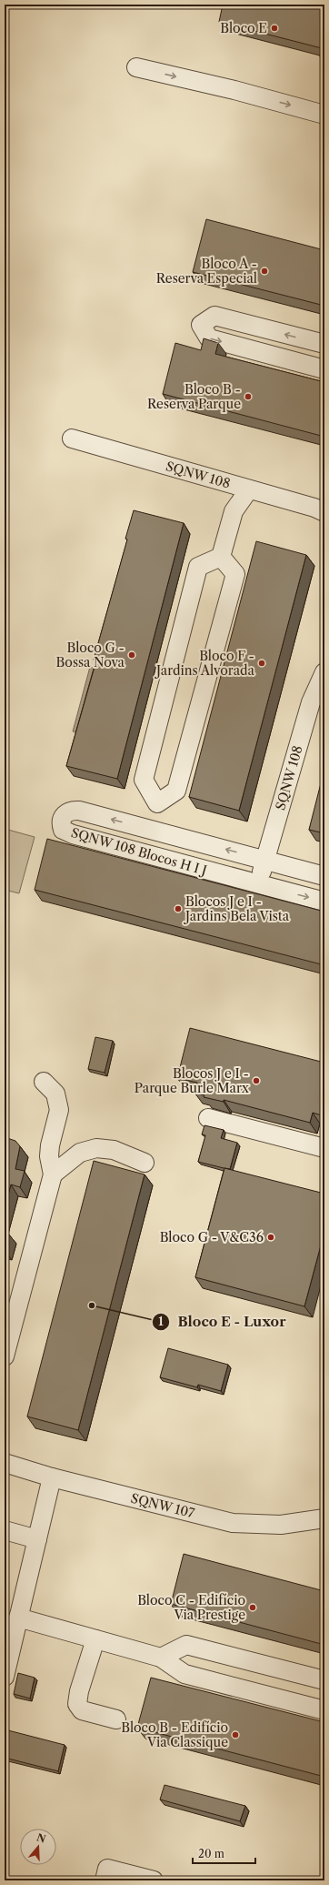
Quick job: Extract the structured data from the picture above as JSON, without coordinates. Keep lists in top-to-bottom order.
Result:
{
  "streets": {
    "street": ["SQNW 108", "SQNW 108 Blocos H I J", "SQNW 107"]
  },
  "crossings": [
    ["SQNW 108", "SQNW 108 Blocos H I J"]
  ],
  "places": [
    "Bloco E",
    "Bloco A - Reserva Especial",
    "Bloco B - Reserva Parque",
    "Bloco G - Bossa Nova",
    "Bloco F - Jardins Alvorada",
    "Blocos J e I - Jardins Bela Vista",
    "Blocos J e I - Parque Burle Marx",
    "Bloco G - V&C36",
    "Bloco E - Luxor",
    "Bloco C - Edifício Via Prestige",
    "Bloco B - Edifício Via Classique"
  ],
  "scale_bar": "20 m",
  "north": "top"
}
